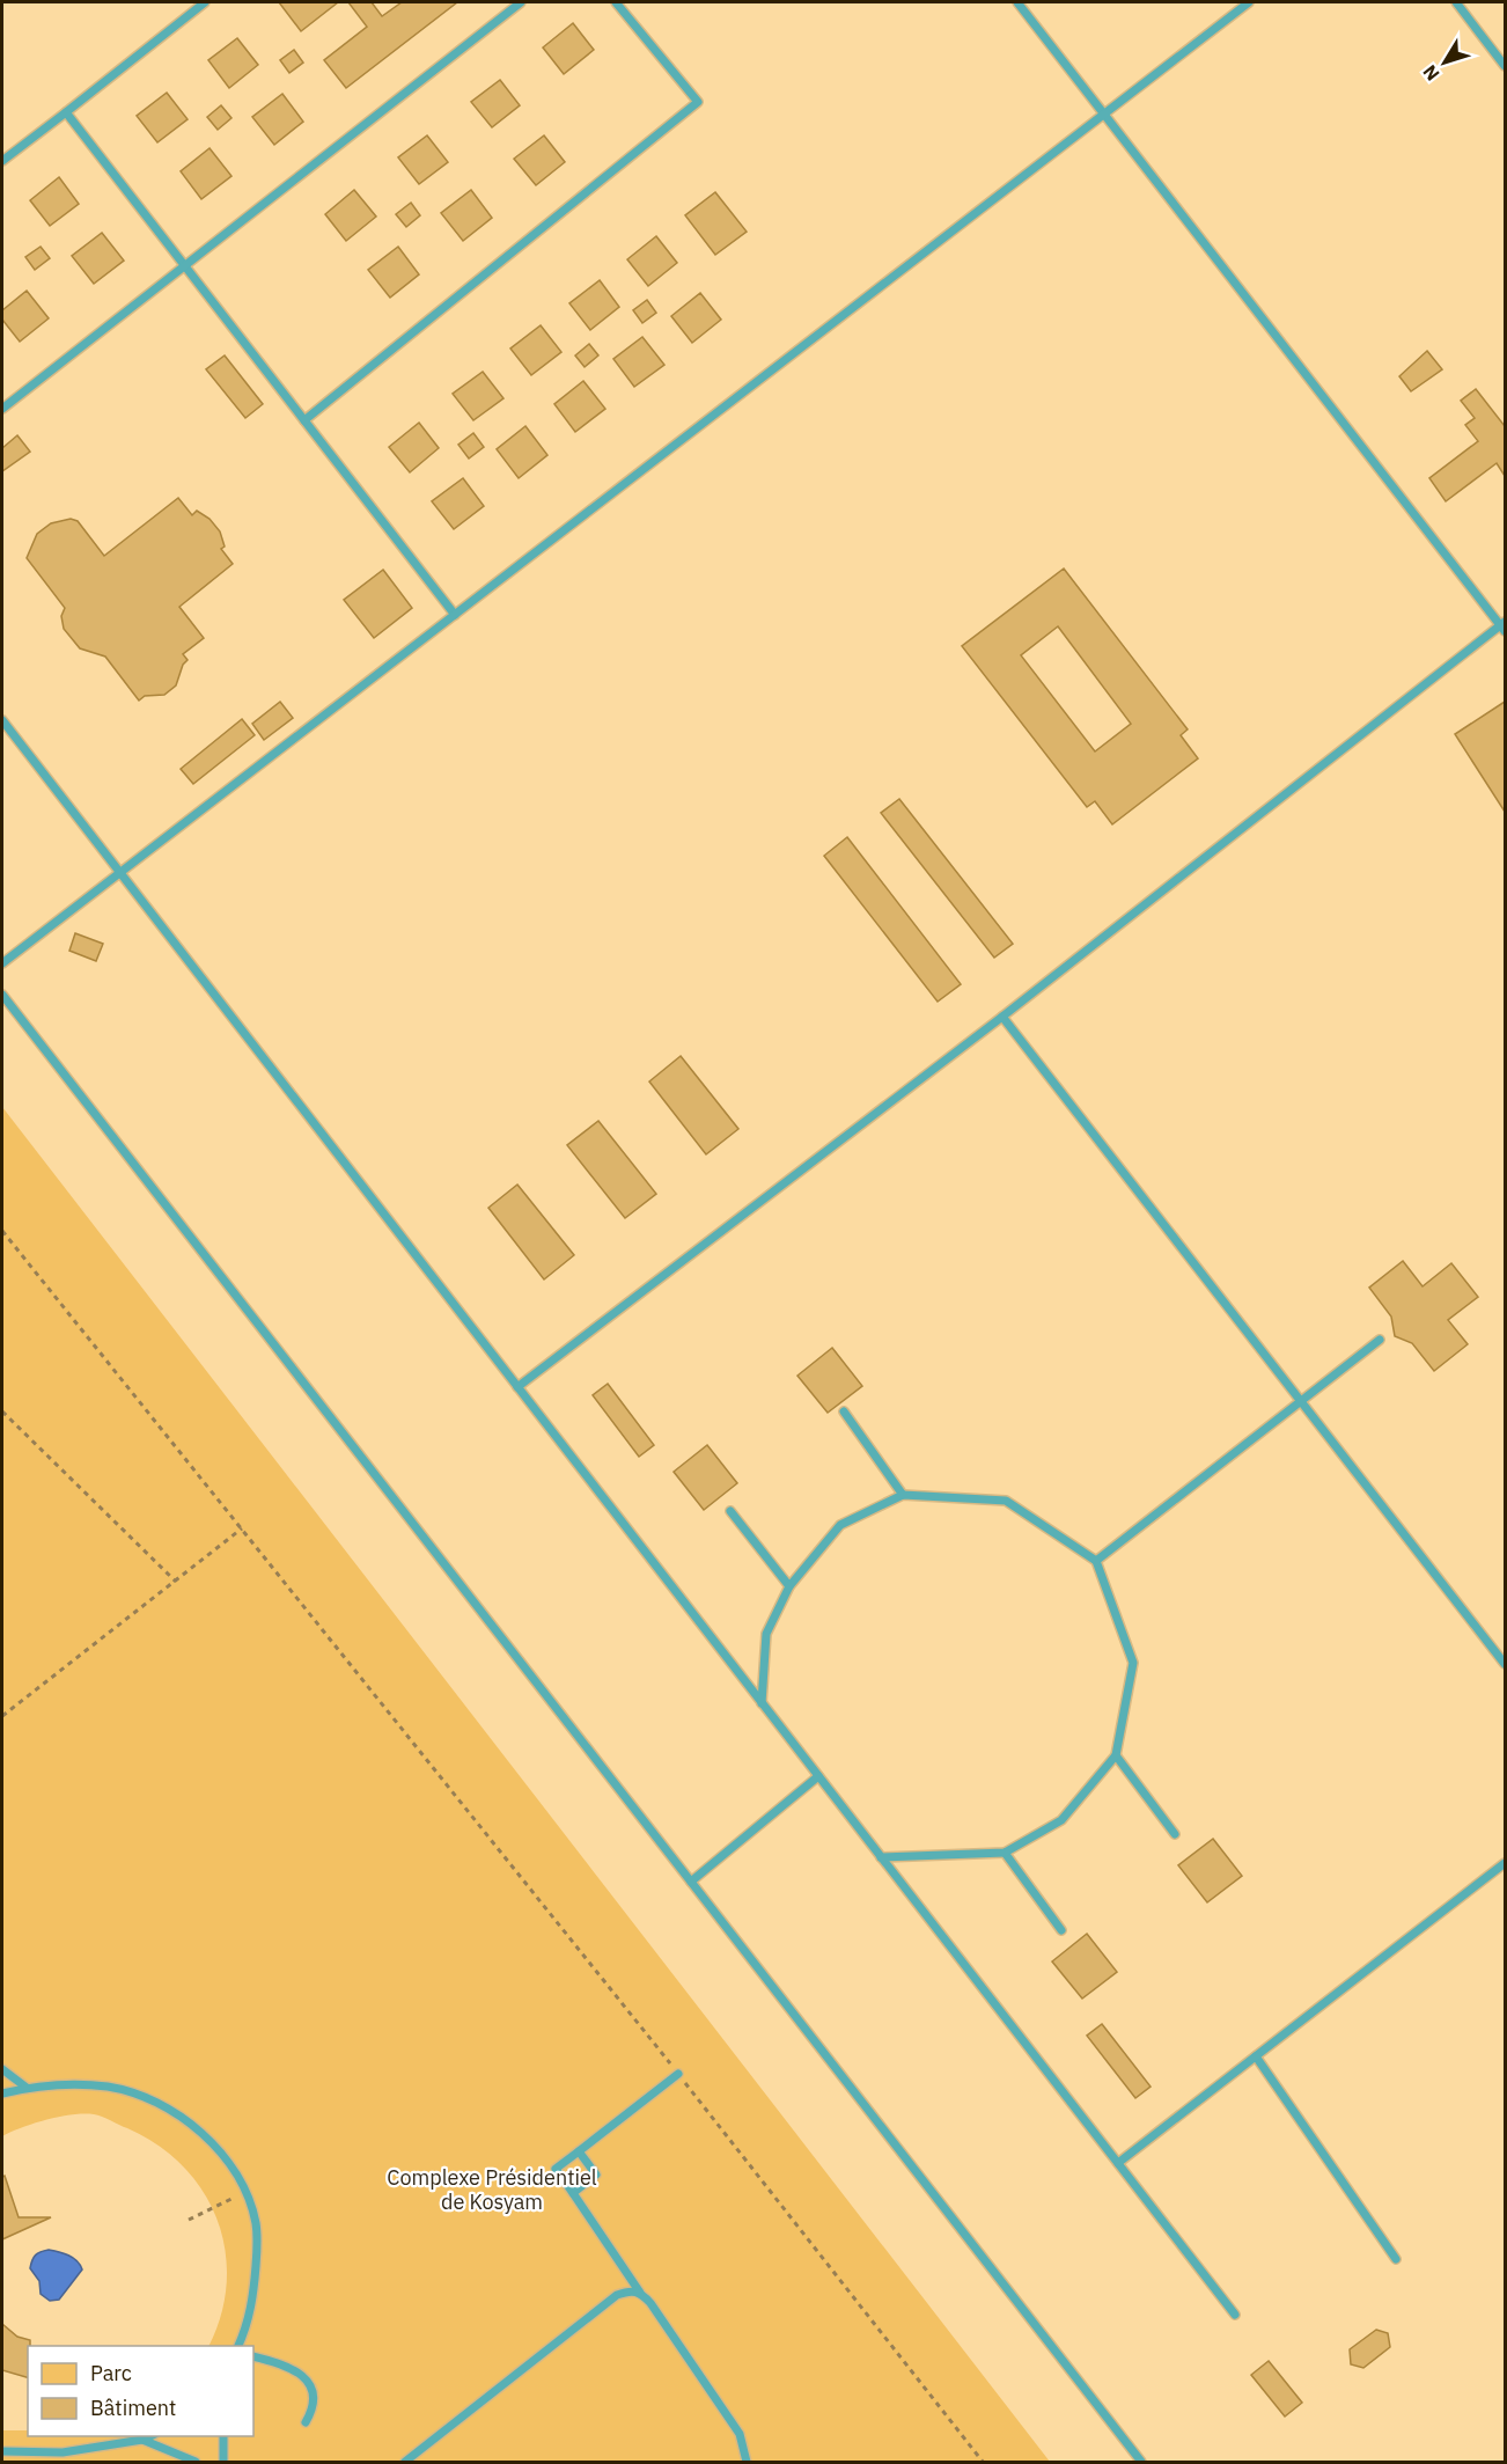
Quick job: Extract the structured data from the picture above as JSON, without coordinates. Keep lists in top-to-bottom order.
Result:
{
  "parks": ["Complexe Présidentiel de Kosyam"],
  "legend": ["Parc", "Bâtiment"],
  "north": "bottom left"
}
